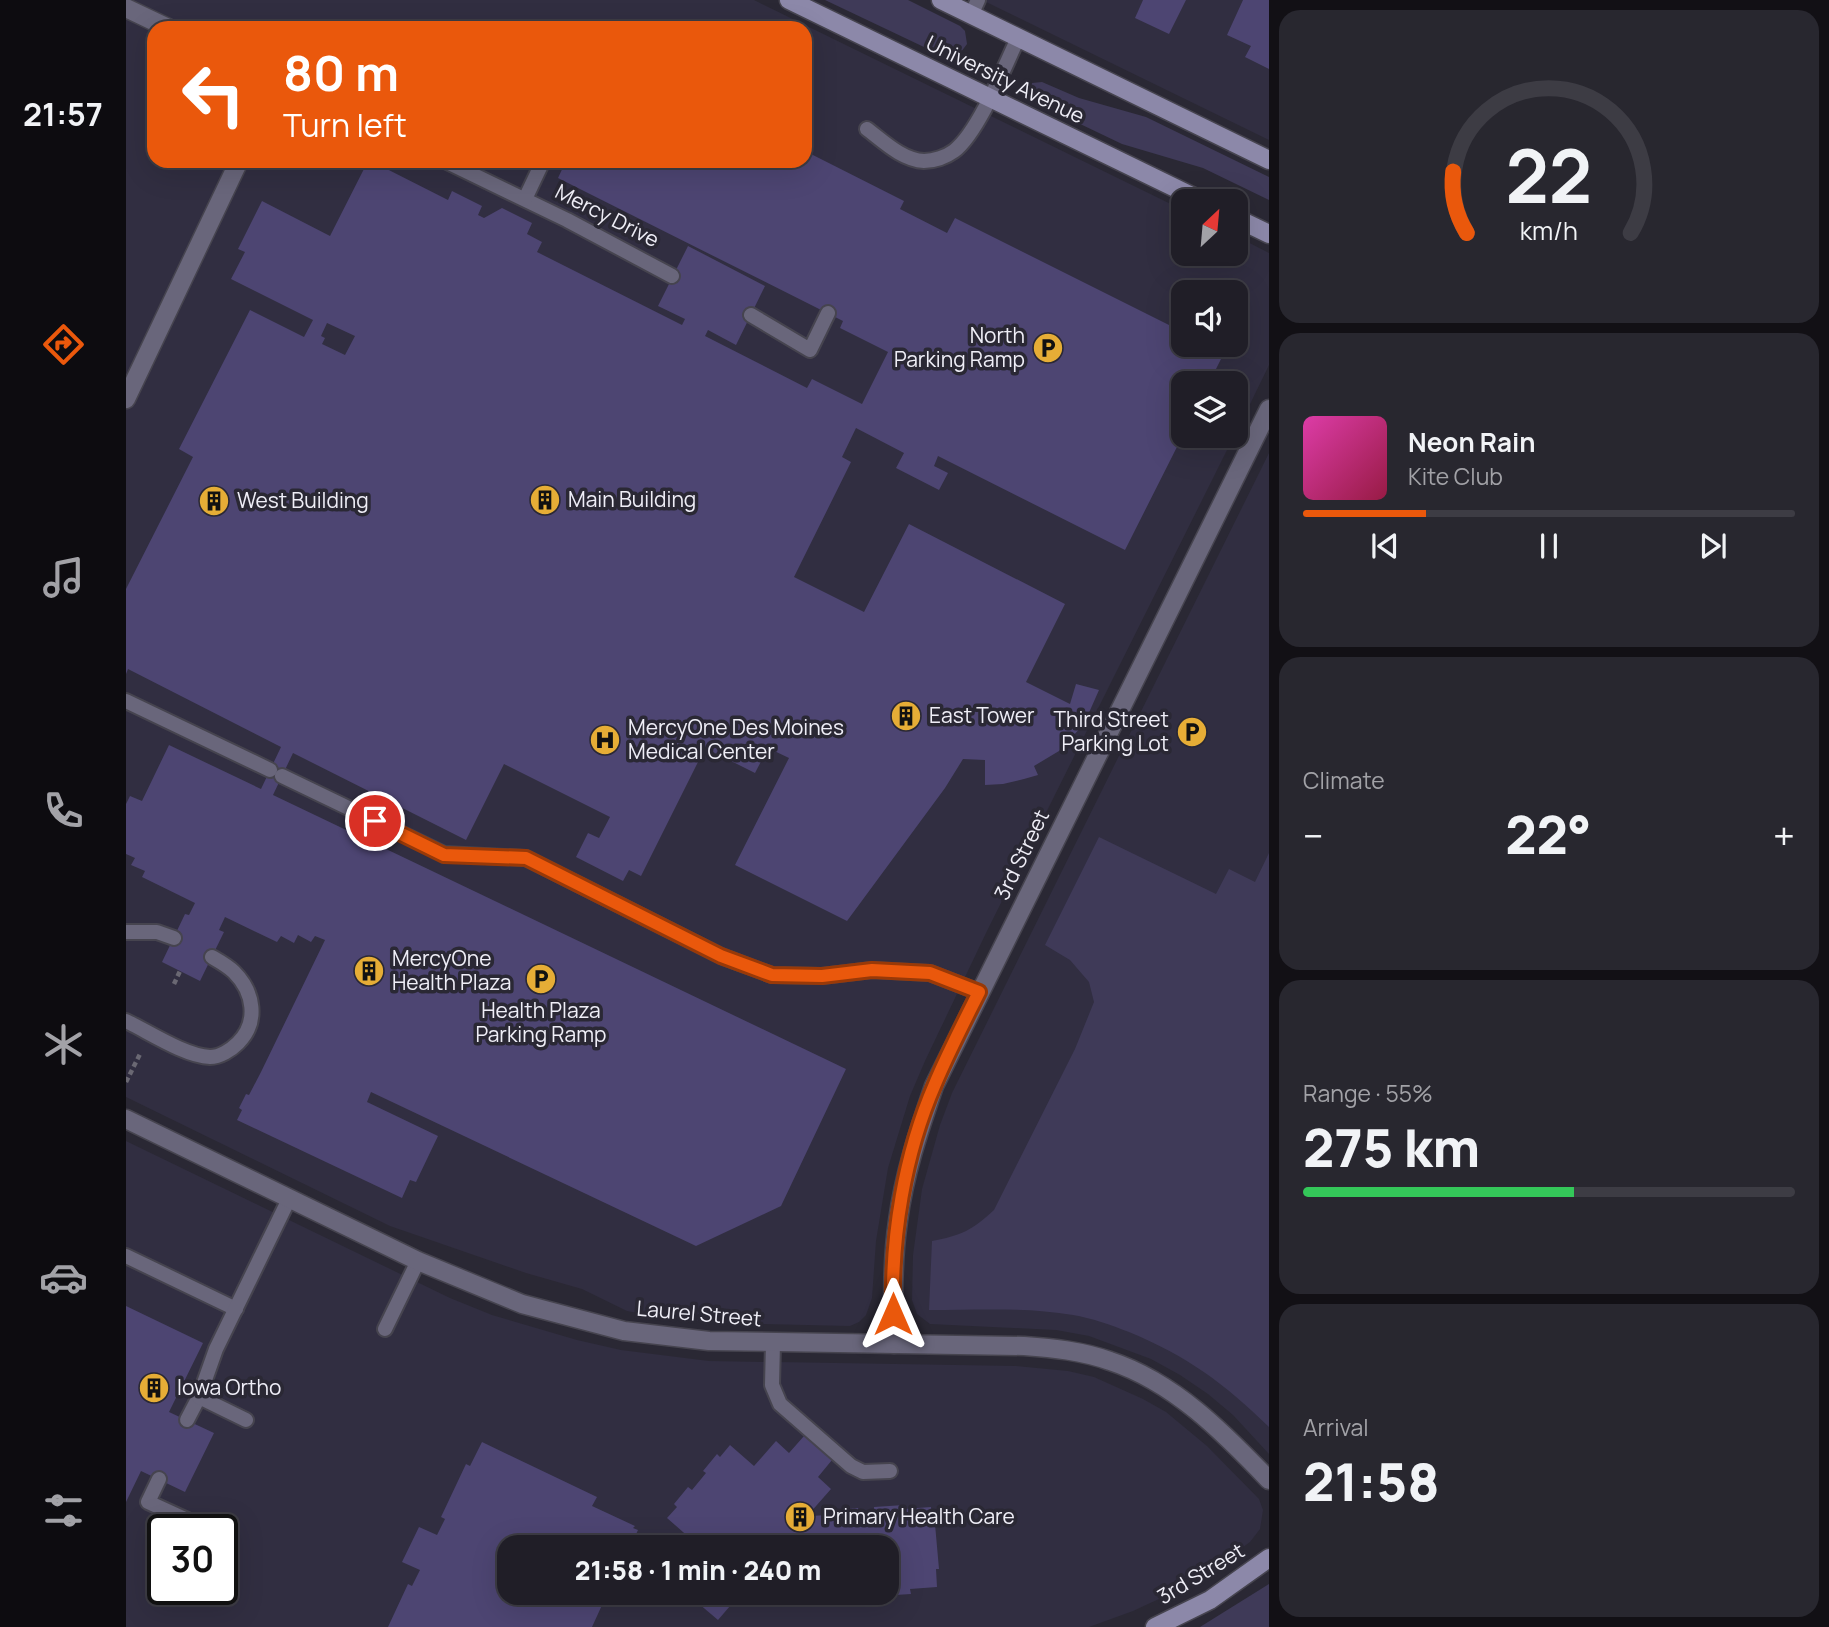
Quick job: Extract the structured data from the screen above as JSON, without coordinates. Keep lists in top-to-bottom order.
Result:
{
  "streets": {
    "main road": ["University Avenue", "3rd Street"],
    "street": ["Laurel Street"],
    "lane": ["Mercy Drive"]
  },
  "crossings": [
    ["3rd Street", "Laurel Street"]
  ],
  "places": {
    "parking": ["North Parking Ramp", "Third Street Parking Lot", "Health Plaza Parking Ramp"],
    "building": [
      "Main Building",
      "West Building",
      "East Tower",
      "MercyOne Health Plaza",
      "Iowa Ortho",
      "Primary Health Care"
    ],
    "hospital": ["MercyOne Des Moines Medical Center"]
  },
  "north": "top right",
  "page": {
    "tabs": "21:57",
    "turn": ["80 m", "Turn left"],
    "song": ["Neon Rain", "Kite Club"],
    "tile": [
      "Climate",
      ["Range · 55%", "275 km"],
      ["Arrival", "21:58"]
    ],
    "heat": ["−", "22°", "+"],
    "limit": "30",
    "trip": "21:58 · 1 min · 240 m",
    "gauge": ["22", "km/h"]
  }
}
